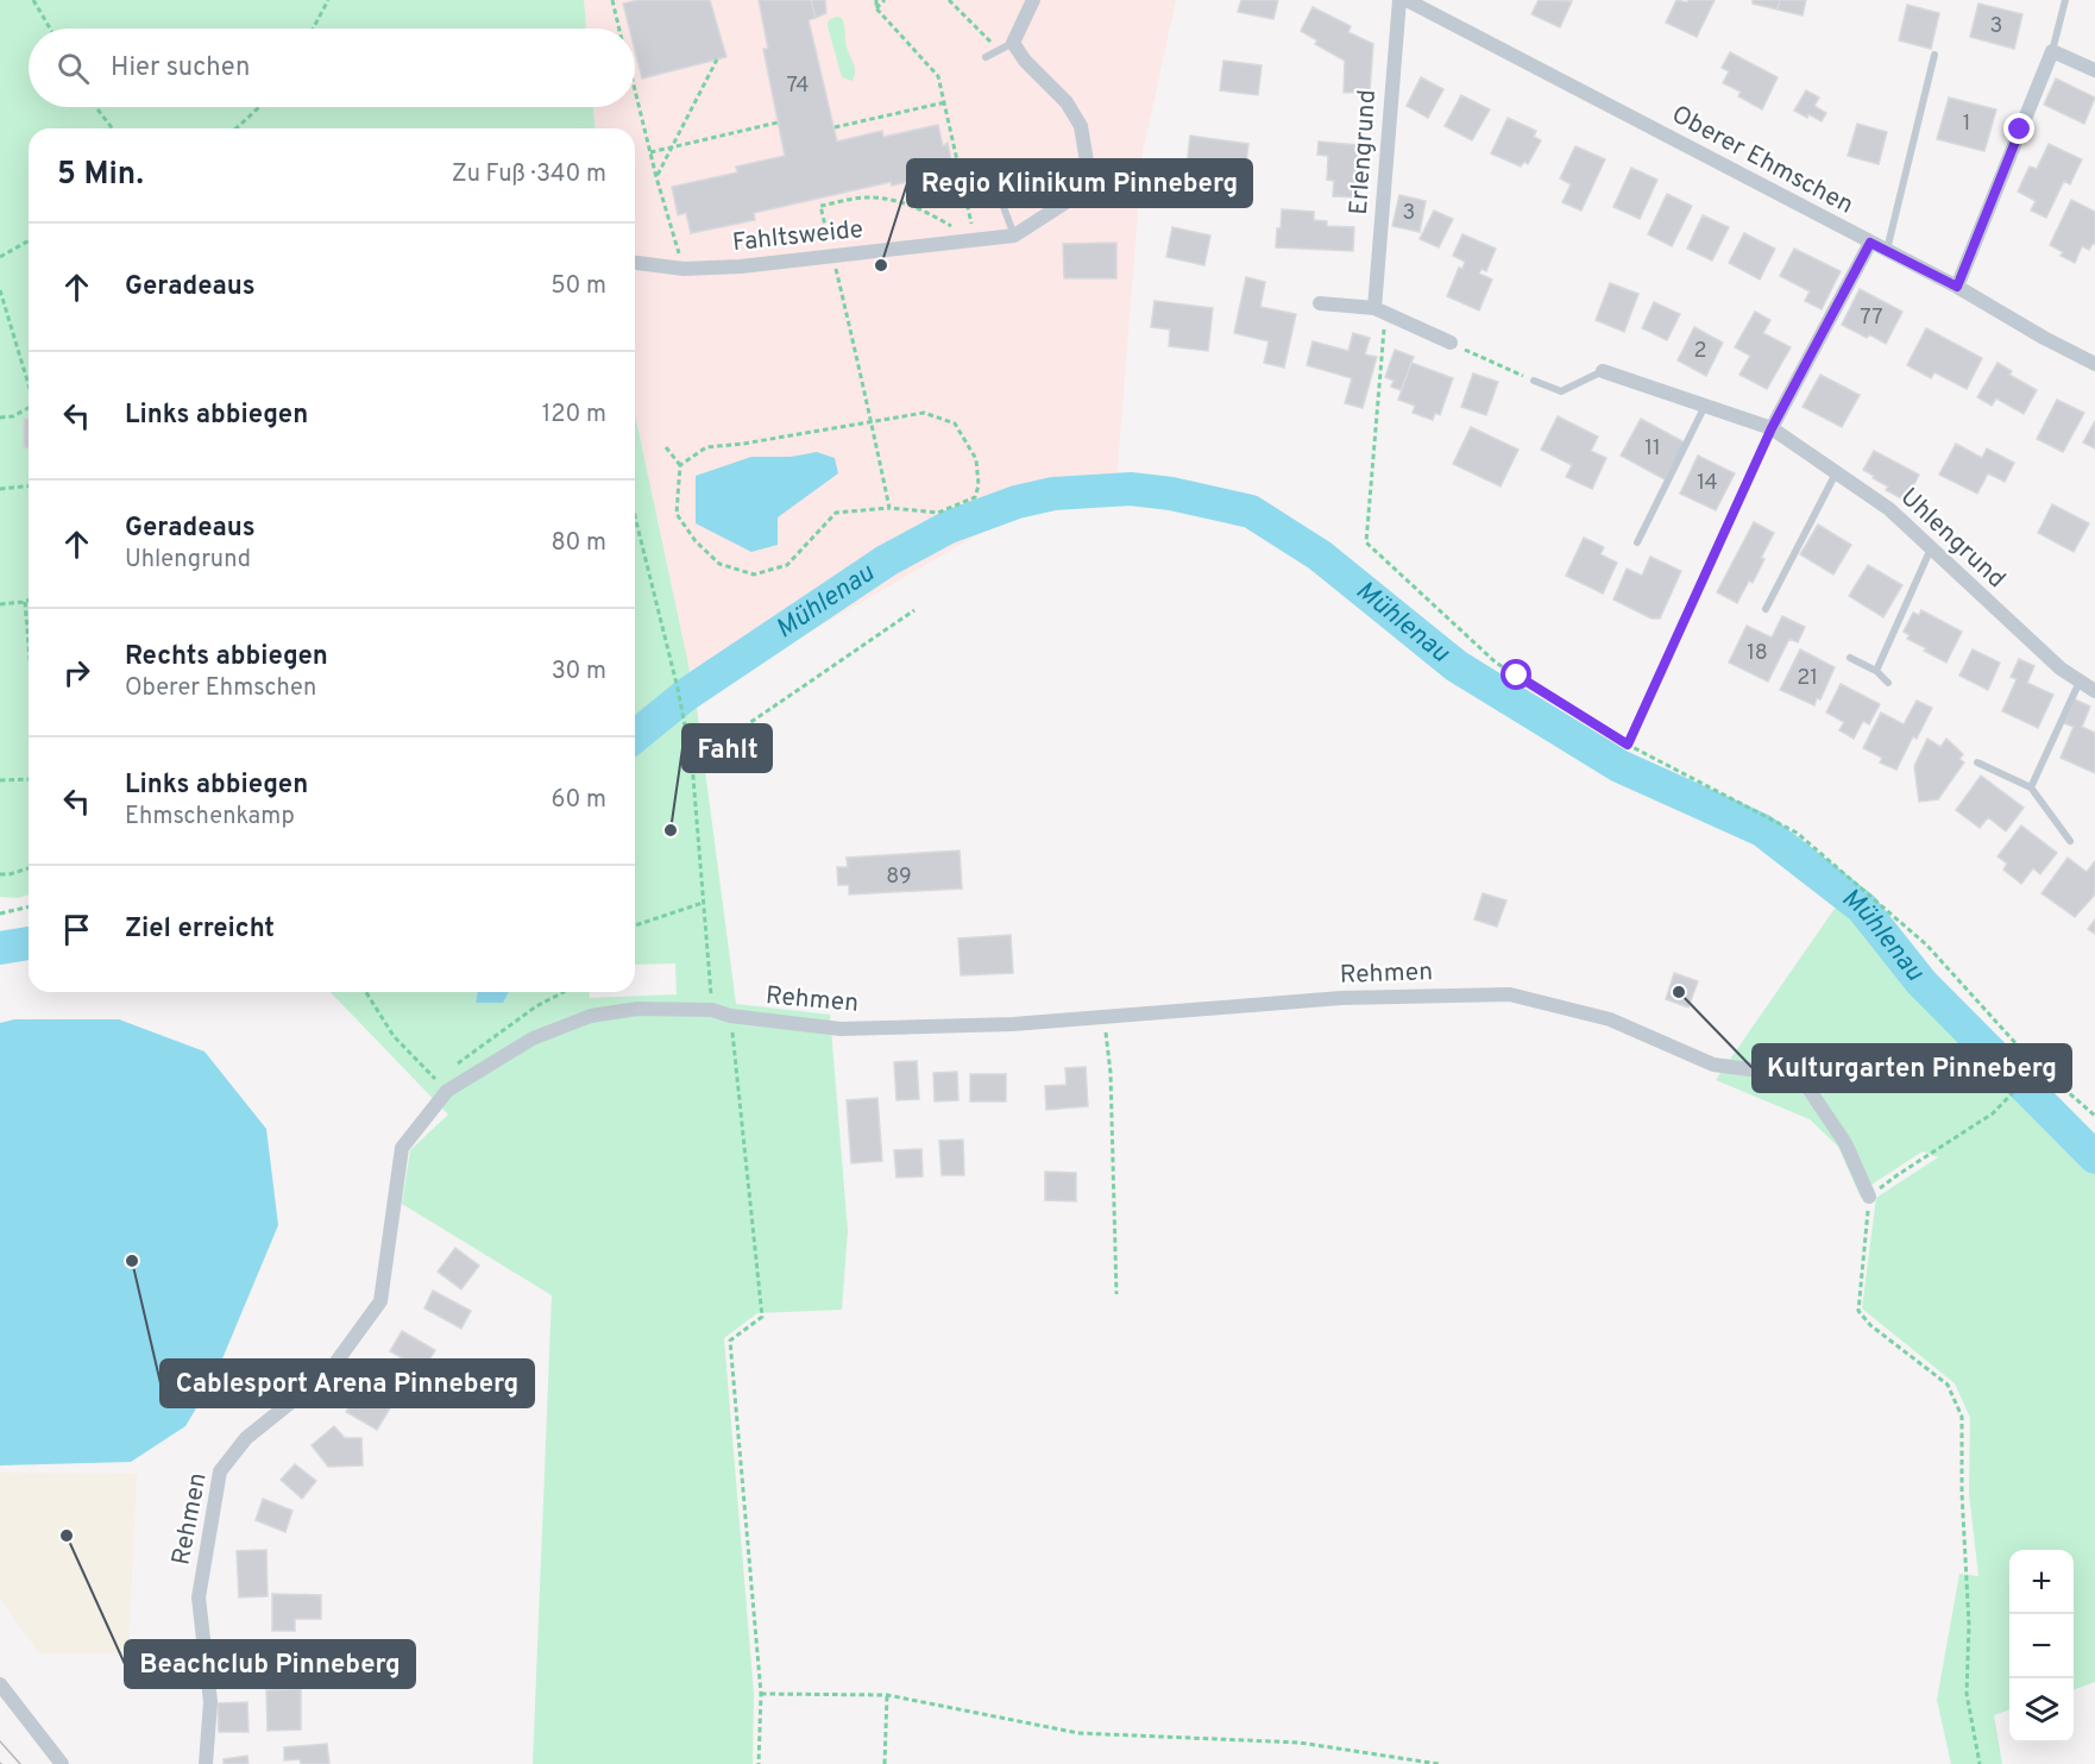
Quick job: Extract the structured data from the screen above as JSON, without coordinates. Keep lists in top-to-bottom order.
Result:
{
  "streets": {
    "street": [
      "Erlengrund",
      "Oberer Ehmschen",
      "Fahltsweide",
      "Uhlengrund",
      "Rehmen"
    ]
  },
  "water": ["Mühlenau"],
  "places": [
    "Regio Klinikum Pinneberg",
    "Fahlt",
    "Kulturgarten Pinneberg",
    "Cablesport Arena Pinneberg",
    "Beachclub Pinneberg"
  ],
  "house_numbers": [
    "3",
    "74",
    "1",
    "3",
    "77",
    "2",
    "11",
    "14",
    "18",
    "21",
    "89"
  ],
  "page": {
    "search": "Hier suchen",
    "heading": ["5 Min.", "Zu Fuß · 340 m"],
    "list": [
      ["Geradeaus", "50 m"],
      ["Links abbiegen", "120 m"],
      ["Geradeaus", "Uhlengrund", "80 m"],
      ["Rechts abbiegen", "Oberer Ehmschen", "30 m"],
      ["Links abbiegen", "Ehmschenkamp", "60 m"],
      "Ziel erreicht"
    ],
    "map_buttons": ["+", "−"]
  }
}
